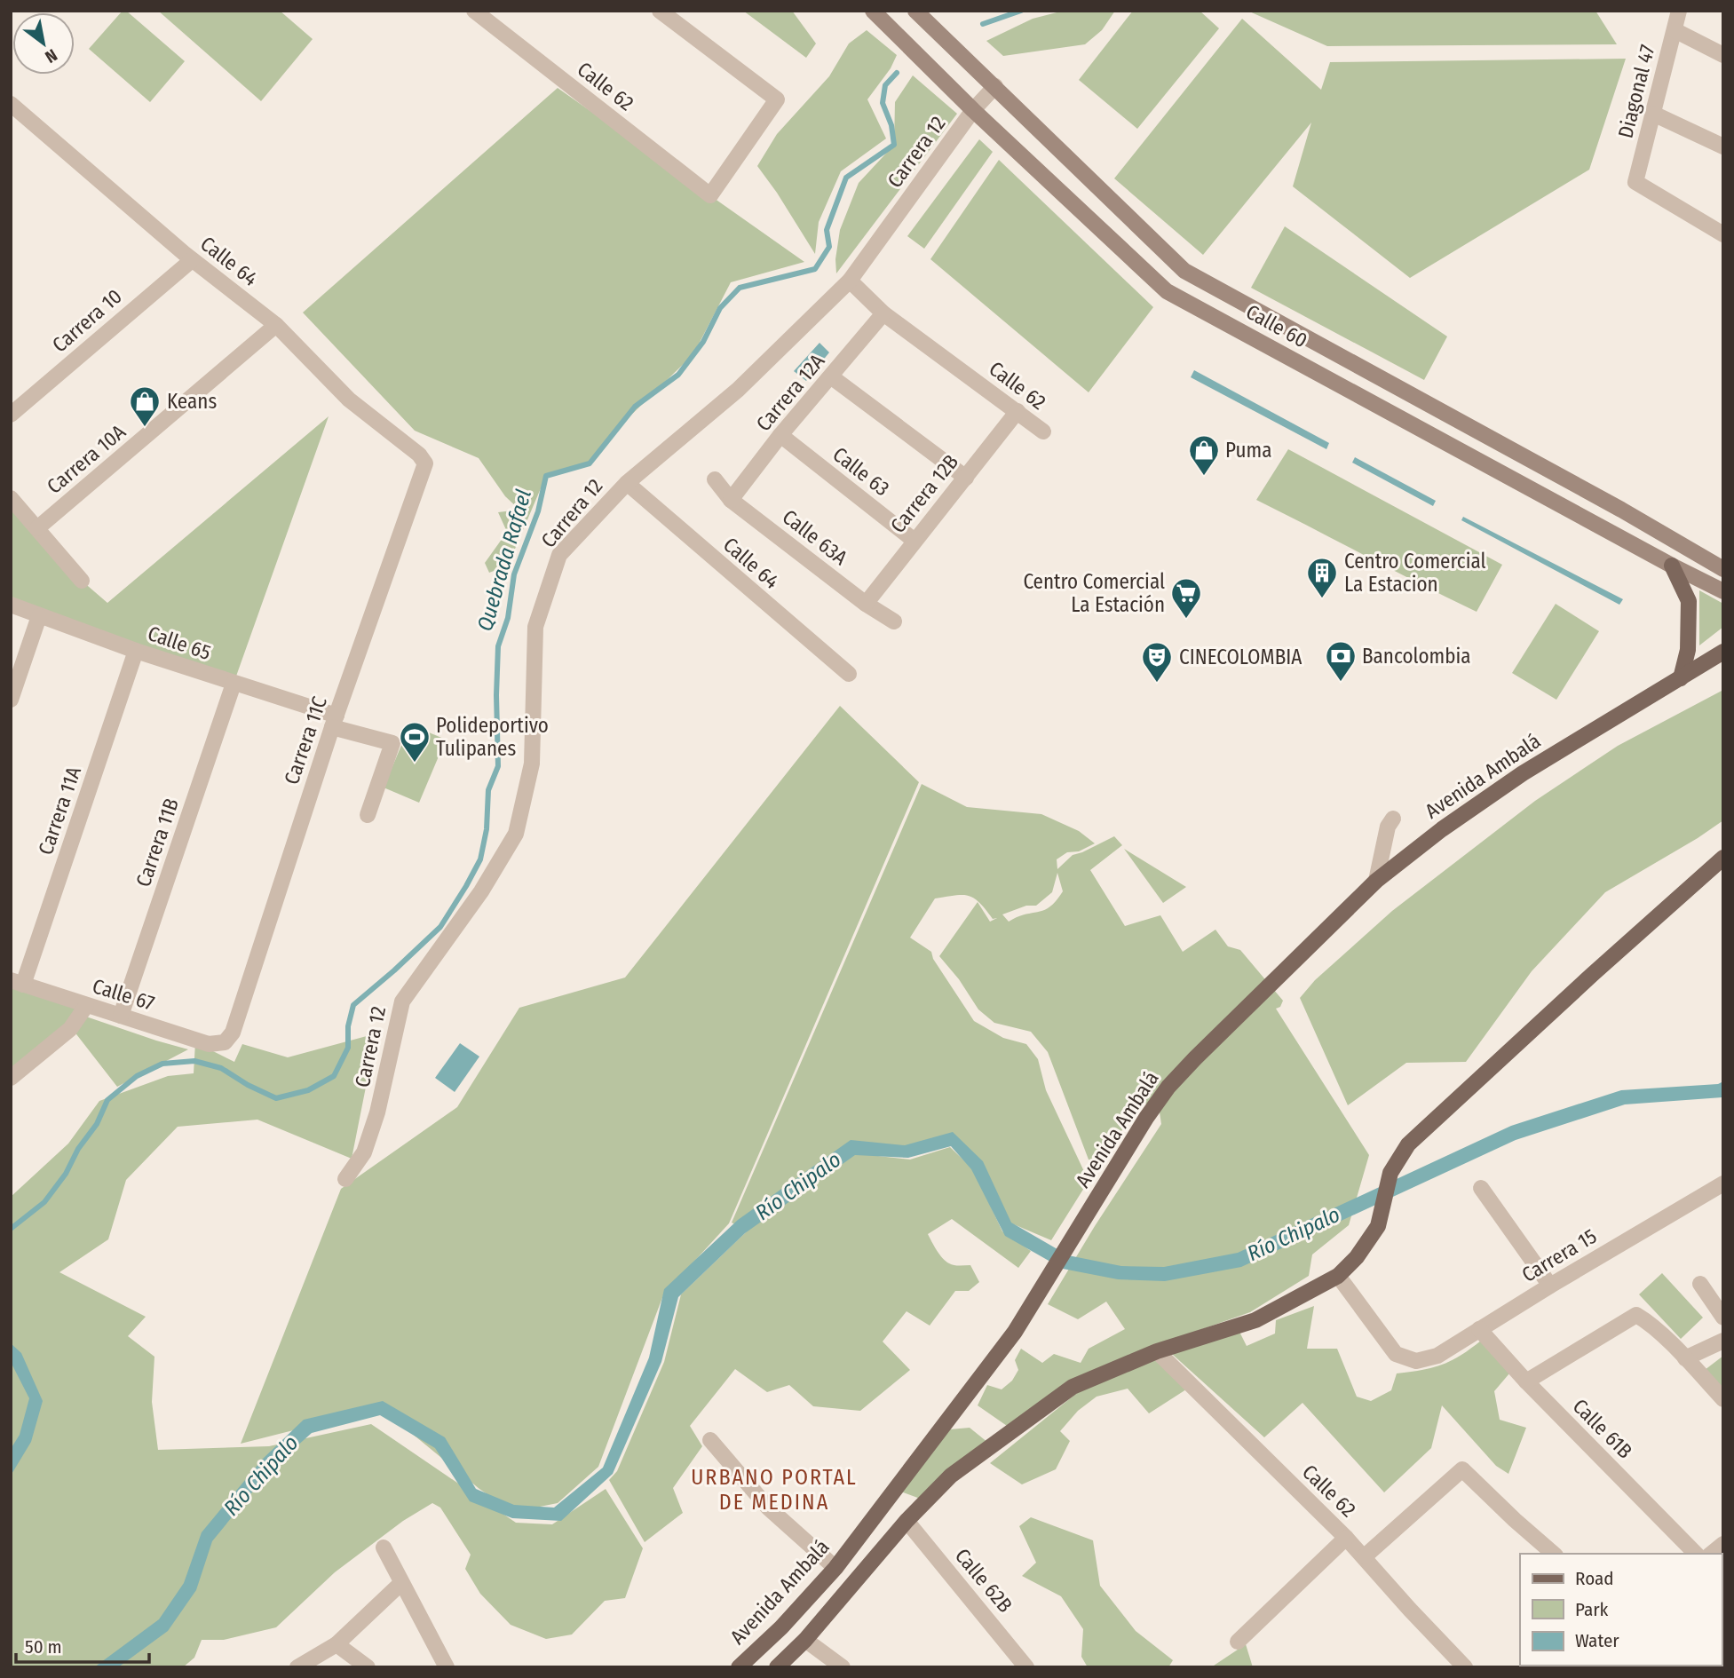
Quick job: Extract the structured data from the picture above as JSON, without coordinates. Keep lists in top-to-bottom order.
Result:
{
  "streets": {
    "main road": ["Calle 60", "Avenida Ambalá"],
    "street": [
      "Calle 62",
      "Diagonal 47",
      "Carrera 12",
      "Calle 64",
      "Carrera 10",
      "Carrera 12A",
      "Carrera 10A",
      "Calle 63",
      "Carrera 12B",
      "Calle 63A",
      "Calle 65",
      "Carrera 11C",
      "Carrera 11A",
      "Carrera 11B",
      "Calle 67",
      "Carrera 15",
      "Calle 61B",
      "Calle 62B"
    ]
  },
  "crossings": [
    ["Calle 62", "Carrera 12"],
    ["Calle 62", "Carrera 12A"],
    ["Calle 62", "Carrera 12B"],
    ["Carrera 12", "Calle 64"],
    ["Carrera 12", "Calle 60"],
    ["Calle 64", "Carrera 10"],
    ["Calle 64", "Carrera 10A"],
    ["Calle 64", "Carrera 11C"],
    ["Carrera 12A", "Calle 63"],
    ["Carrera 12A", "Calle 63A"],
    ["Calle 63", "Carrera 12B"],
    ["Carrera 12B", "Calle 63A"],
    ["Calle 65", "Carrera 11C"],
    ["Calle 65", "Carrera 11A"],
    ["Calle 65", "Carrera 11B"],
    ["Carrera 11C", "Calle 67"],
    ["Carrera 11A", "Calle 67"],
    ["Carrera 11B", "Calle 67"],
    ["Carrera 15", "Calle 61B"]
  ],
  "districts": ["URBANO PORTAL DE MEDINA"],
  "water": ["Quebrada Rafael", "Río Chipalo"],
  "places": {
    "shop": ["Keans", "Puma"],
    "building": ["Centro Comercial La Estacion"],
    "supermarket": ["Centro Comercial La Estación"],
    "bank": ["Bancolombia"],
    "theatre": ["CINECOLOMBIA"],
    "sports": ["Polideportivo Tulipanes"]
  },
  "legend": ["Road", "Park", "Water"],
  "scale_bar": "50 m",
  "north": "bottom right"
}
